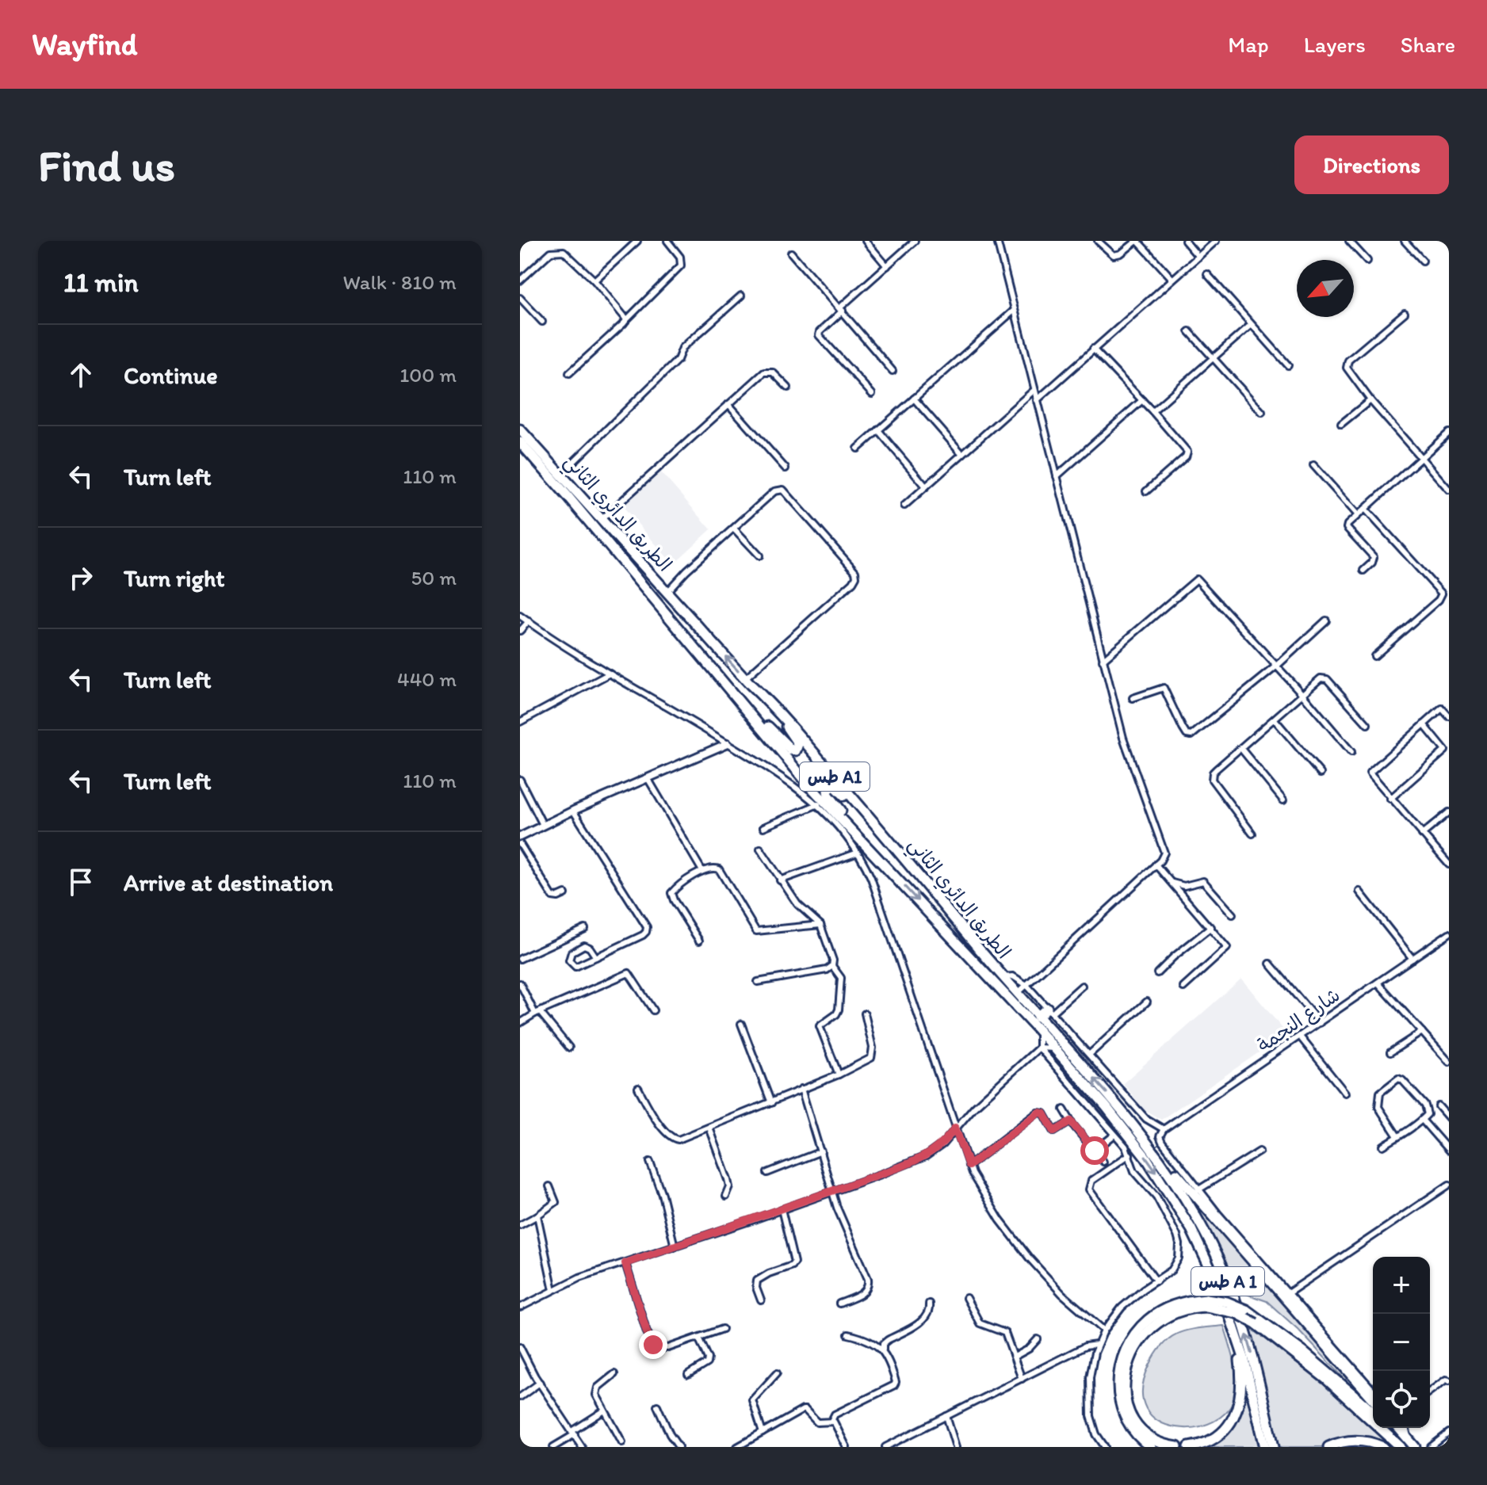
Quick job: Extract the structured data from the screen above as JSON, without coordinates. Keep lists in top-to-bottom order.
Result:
{
  "streets": {
    "highway": ["الطريق الدائري الثاني", "طس A1", "طس A 1"],
    "street": ["شارع النجمة"]
  },
  "north": "bottom left",
  "page": {
    "header": "Wayfind",
    "nav": ["Map", "Layers", "Share"],
    "buttons": "Directions",
    "title": "Find us",
    "heading": ["11 min", "Walk · 810 m"],
    "list": [
      ["Continue", "100 m"],
      ["Turn left", "110 m"],
      ["Turn right", "50 m"],
      ["Turn left", "440 m"],
      ["Turn left", "110 m"],
      "Arrive at destination"
    ],
    "map_buttons": ["+", "−"]
  }
}
